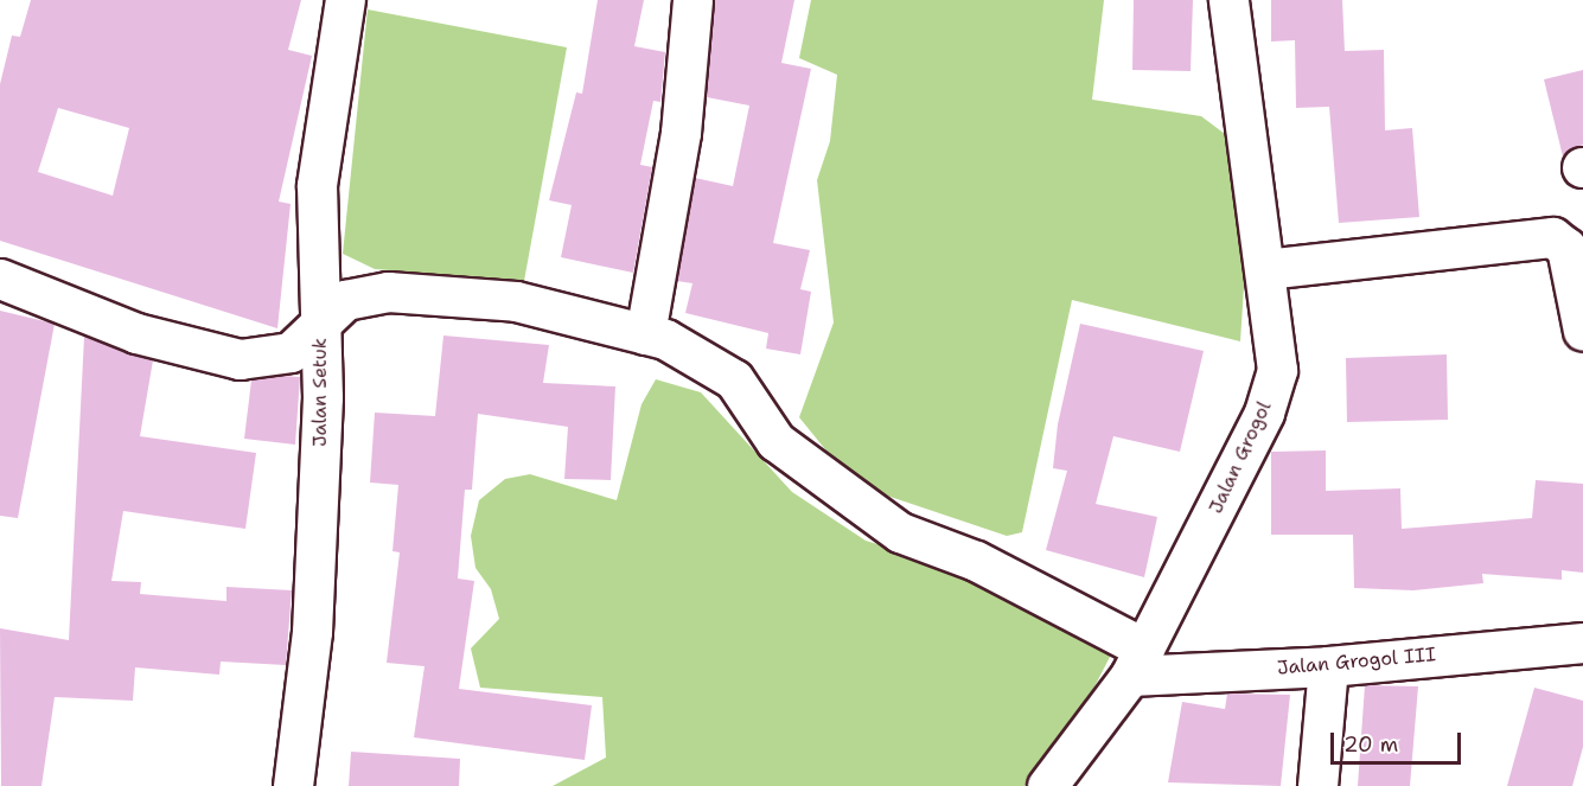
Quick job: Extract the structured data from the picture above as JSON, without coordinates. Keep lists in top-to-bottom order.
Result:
{
  "streets": {
    "street": ["Jalan Setuk", "Jalan Grogol", "Jalan Grogol III"]
  },
  "crossings": [
    ["Jalan Grogol", "Jalan Grogol III"]
  ],
  "scale_bar": "20 m"
}
